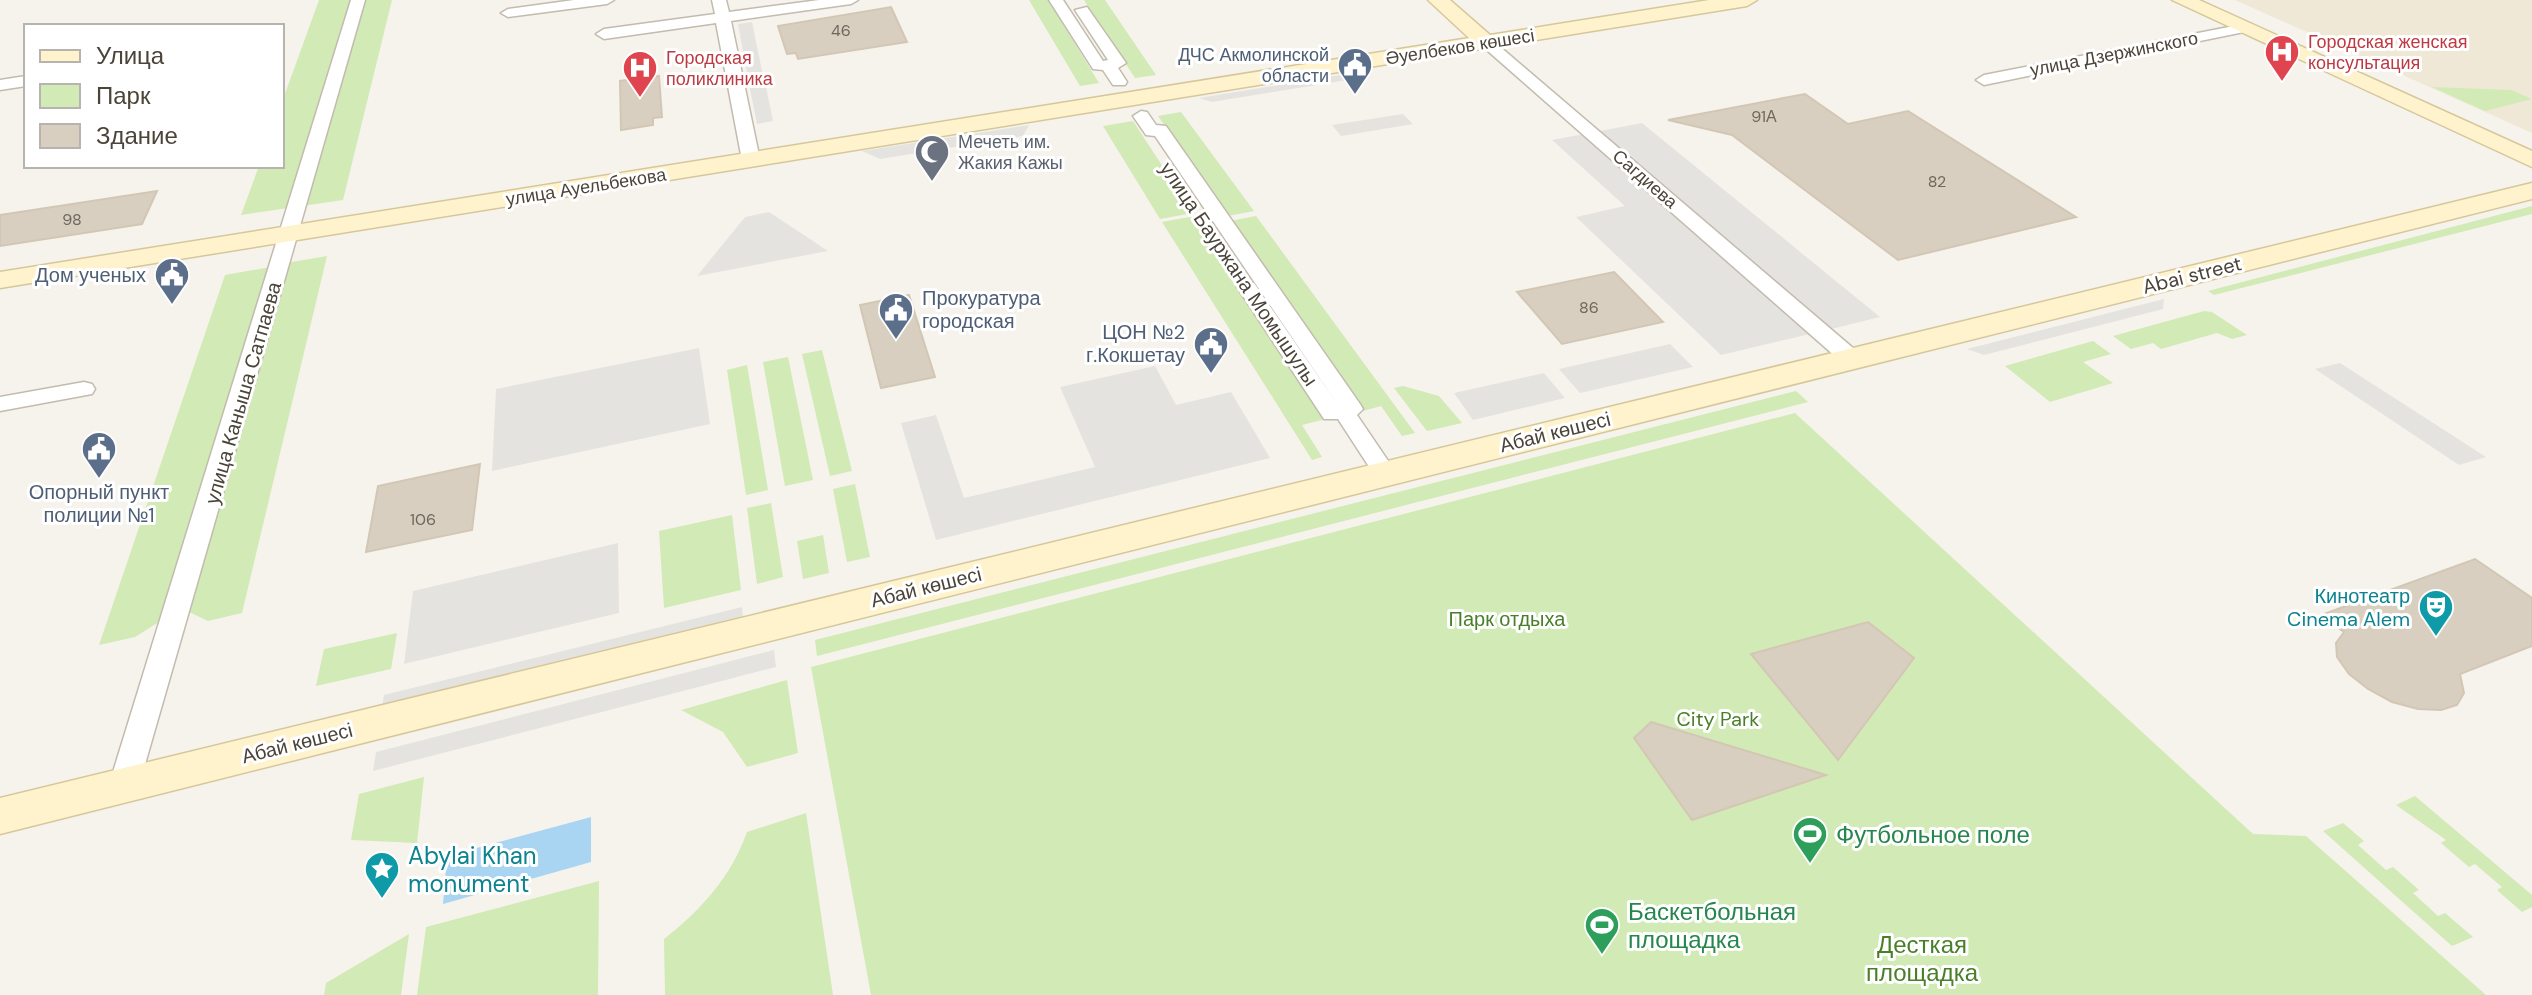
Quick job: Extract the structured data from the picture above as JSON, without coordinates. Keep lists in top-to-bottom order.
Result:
{
  "streets": {
    "street": [
      "Әуелбеков көшесі",
      "улица Дзержинского",
      "Сагдиева",
      "улица Ауельбекова",
      "улица Бауржана Момышулы",
      "Abai street",
      "улица Каныша Сатпаева",
      "Абай көшесі"
    ]
  },
  "crossings": [
    ["Әуелбеков көшесі", "Сагдиева"],
    ["Әуелбеков көшесі", "улица Ауельбекова"],
    ["Сагдиева", "Abai street"],
    ["Сагдиева", "Абай көшесі"],
    ["улица Ауельбекова", "улица Каныша Сатпаева"],
    ["улица Бауржана Момышулы", "Абай көшесі"],
    ["Abai street", "Абай көшесі"],
    ["улица Каныша Сатпаева", "Абай көшесі"]
  ],
  "parks": ["Парк отдыха", "City Park", "Десткая площадка"],
  "places": {
    "hospital": ["Городская женская консультация", "Городская поликлиника"],
    "public building": [
      "ДЧС Акмолинской области",
      "Дом ученых",
      "Прокуратура городская",
      "ЦОН №2 г.Кокшетау",
      "Опорный пункт полиции №1"
    ],
    "mosque": ["Мечеть им. Жакия Кажы"],
    "theatre": ["Кинотеатр Cinema Alem"],
    "sports": ["Футбольное поле", "Баскетбольная площадка"],
    "place": ["Abylai Khan monument"]
  },
  "house_numbers": [
    "46",
    "91А",
    "82",
    "98",
    "86",
    "106"
  ],
  "legend": ["Улица", "Парк", "Здание"]
}
